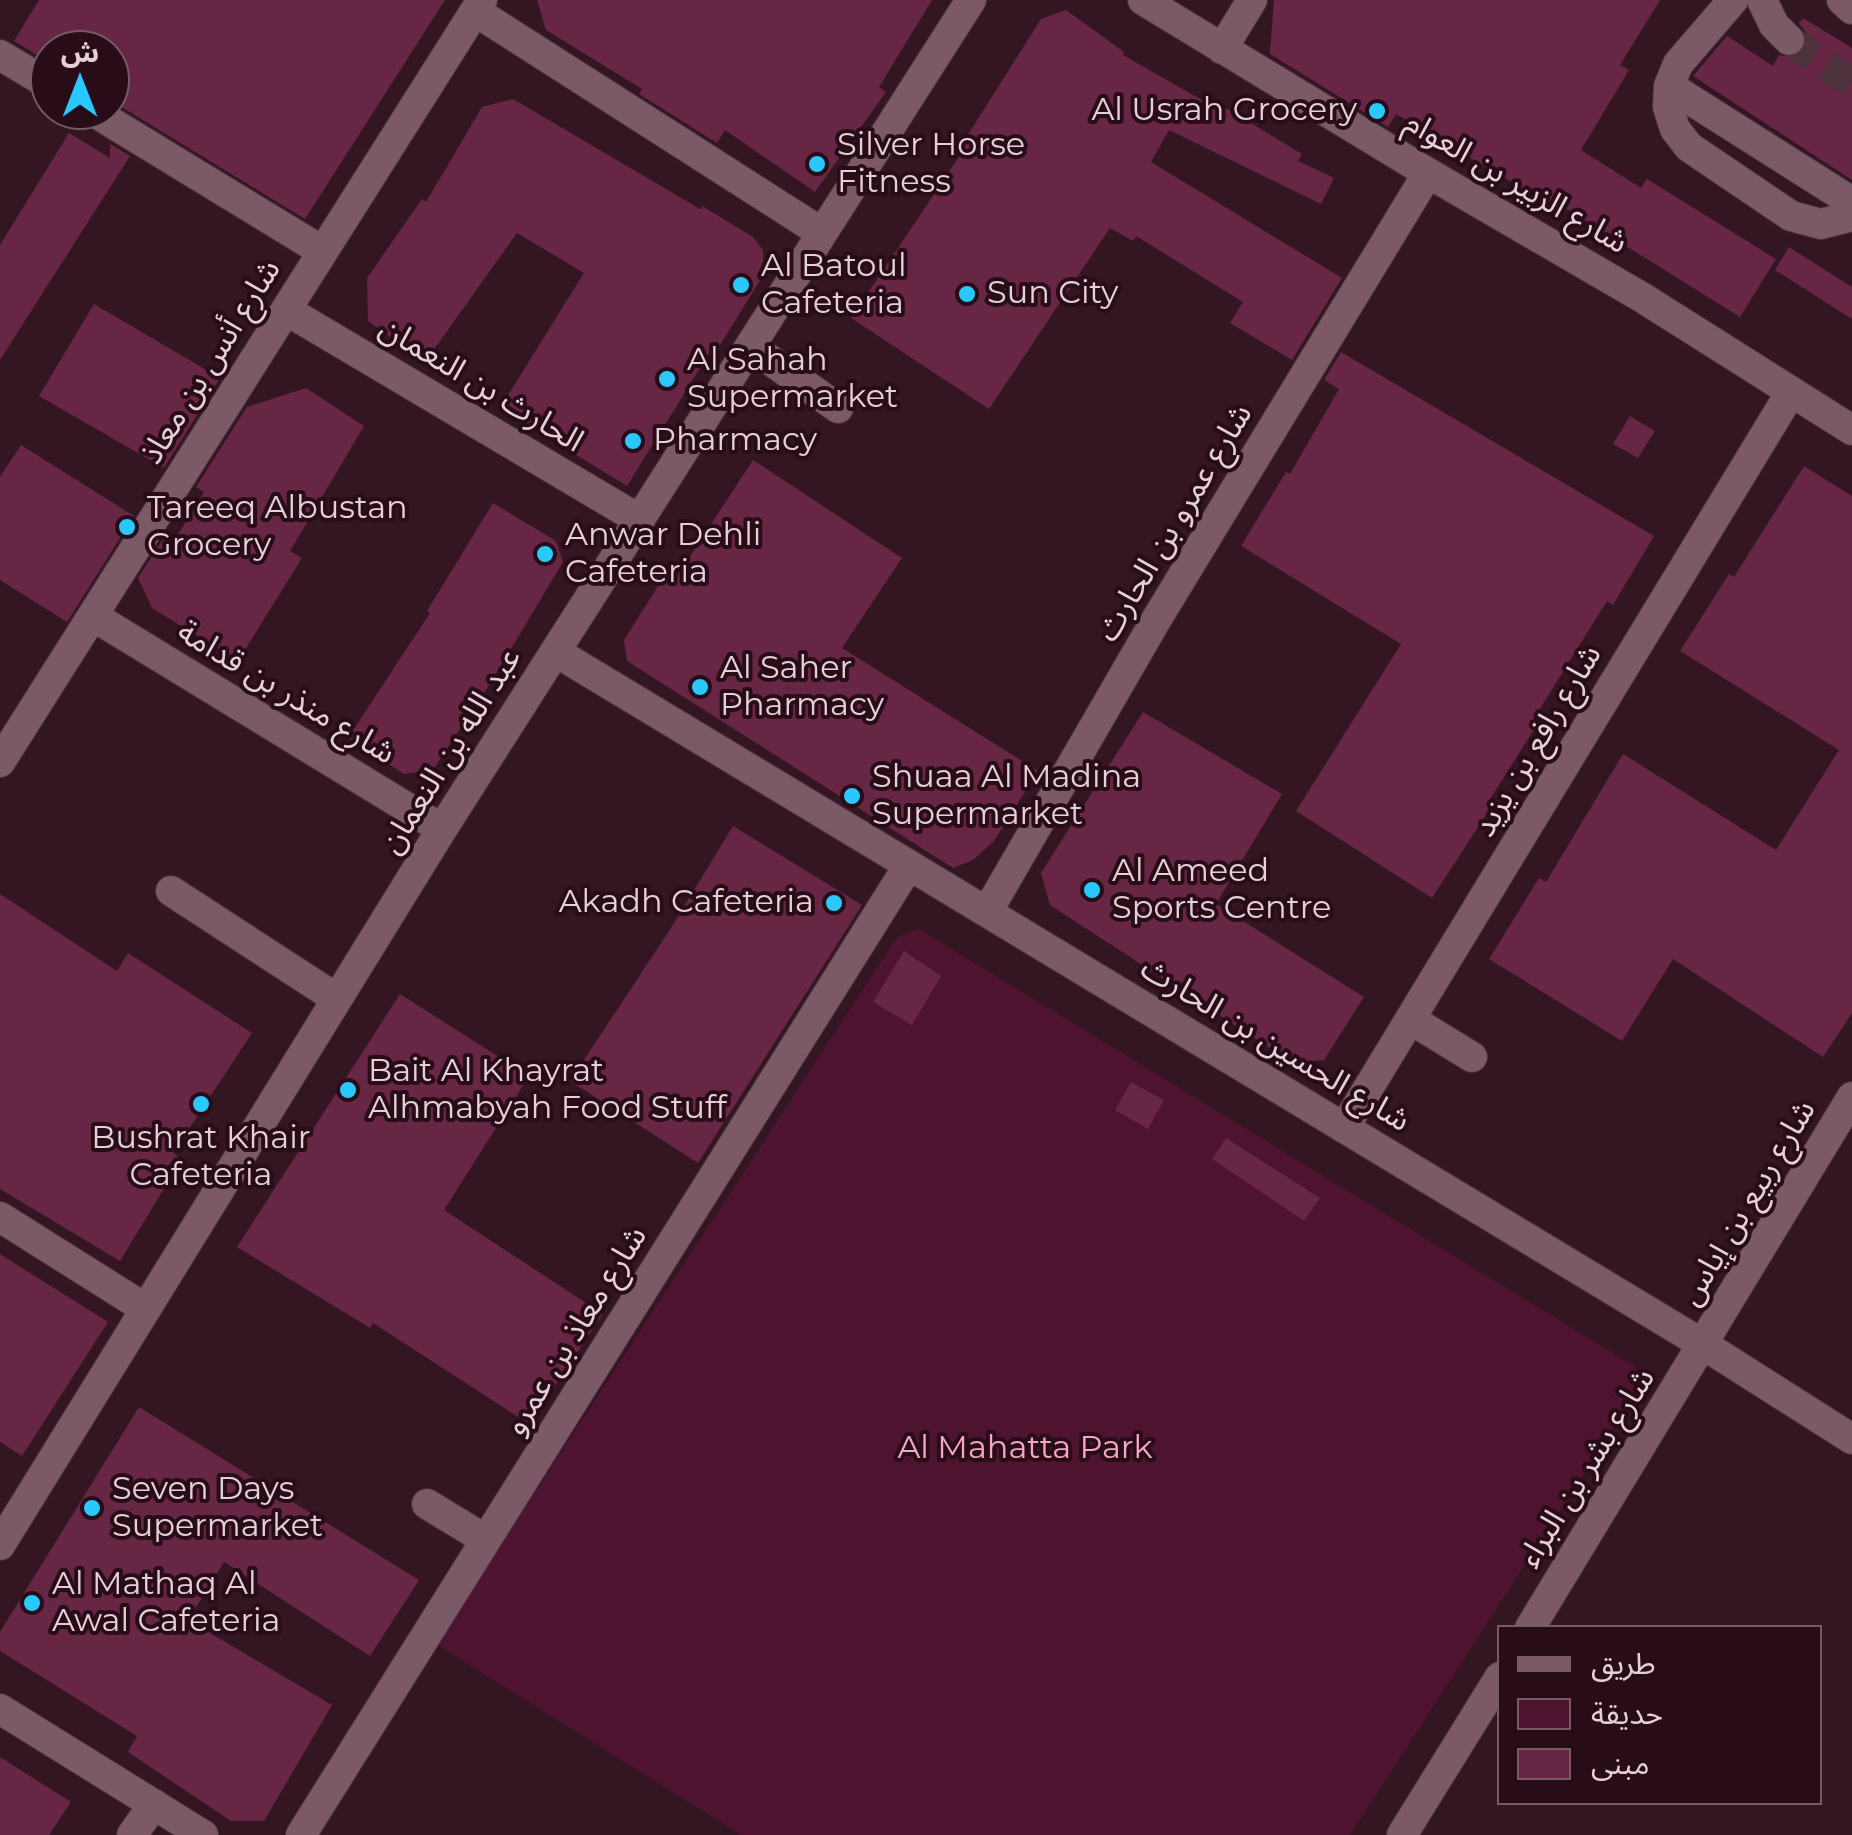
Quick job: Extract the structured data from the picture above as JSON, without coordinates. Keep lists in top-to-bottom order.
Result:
{
  "streets": {
    "street": [
      "شارع الزبير بن العوام",
      "شارع أنس بن معاذ",
      "الحارث بن النعمان",
      "شارع عمرو بن الحارث",
      "شارع منذر بن قدامة",
      "شارع رافع بن يزيد",
      "عبد الله بن النعمان",
      "شارع الحسين بن الحارث",
      "شارع ربيع بن إياس",
      "شارع معاذ بن عمرو",
      "شارع بشر بن البراء"
    ]
  },
  "crossings": [
    ["شارع الزبير بن العوام", "شارع عمرو بن الحارث"],
    ["شارع الزبير بن العوام", "شارع رافع بن يزيد"],
    ["شارع أنس بن معاذ", "الحارث بن النعمان"],
    ["شارع أنس بن معاذ", "شارع منذر بن قدامة"],
    ["الحارث بن النعمان", "عبد الله بن النعمان"],
    ["شارع عمرو بن الحارث", "شارع الحسين بن الحارث"],
    ["شارع منذر بن قدامة", "عبد الله بن النعمان"],
    ["شارع رافع بن يزيد", "شارع الحسين بن الحارث"],
    ["عبد الله بن النعمان", "شارع الحسين بن الحارث"],
    ["شارع الحسين بن الحارث", "شارع ربيع بن إياس"],
    ["شارع الحسين بن الحارث", "شارع معاذ بن عمرو"],
    ["شارع الحسين بن الحارث", "شارع بشر بن البراء"],
    ["شارع ربيع بن إياس", "شارع بشر بن البراء"]
  ],
  "parks": ["Al Mahatta Park"],
  "places": [
    "Al Usrah Grocery",
    "Silver Horse Fitness",
    "Al Batoul Cafeteria",
    "Sun City",
    "Al Sahah Supermarket",
    "Pharmacy",
    "Tareeq Albustan Grocery",
    "Anwar Dehli Cafeteria",
    "Al Saher Pharmacy",
    "Shuaa Al Madina Supermarket",
    "Al Ameed Sports Centre",
    "Akadh Cafeteria",
    "Bait Al Khayrat Alhmabyah Food Stuff",
    "Bushrat Khair Cafeteria",
    "Seven Days Supermarket",
    "Al Mathaq Al Awal Cafeteria"
  ],
  "legend": ["طريق", "حديقة", "مبنى"],
  "north": "top"
}
